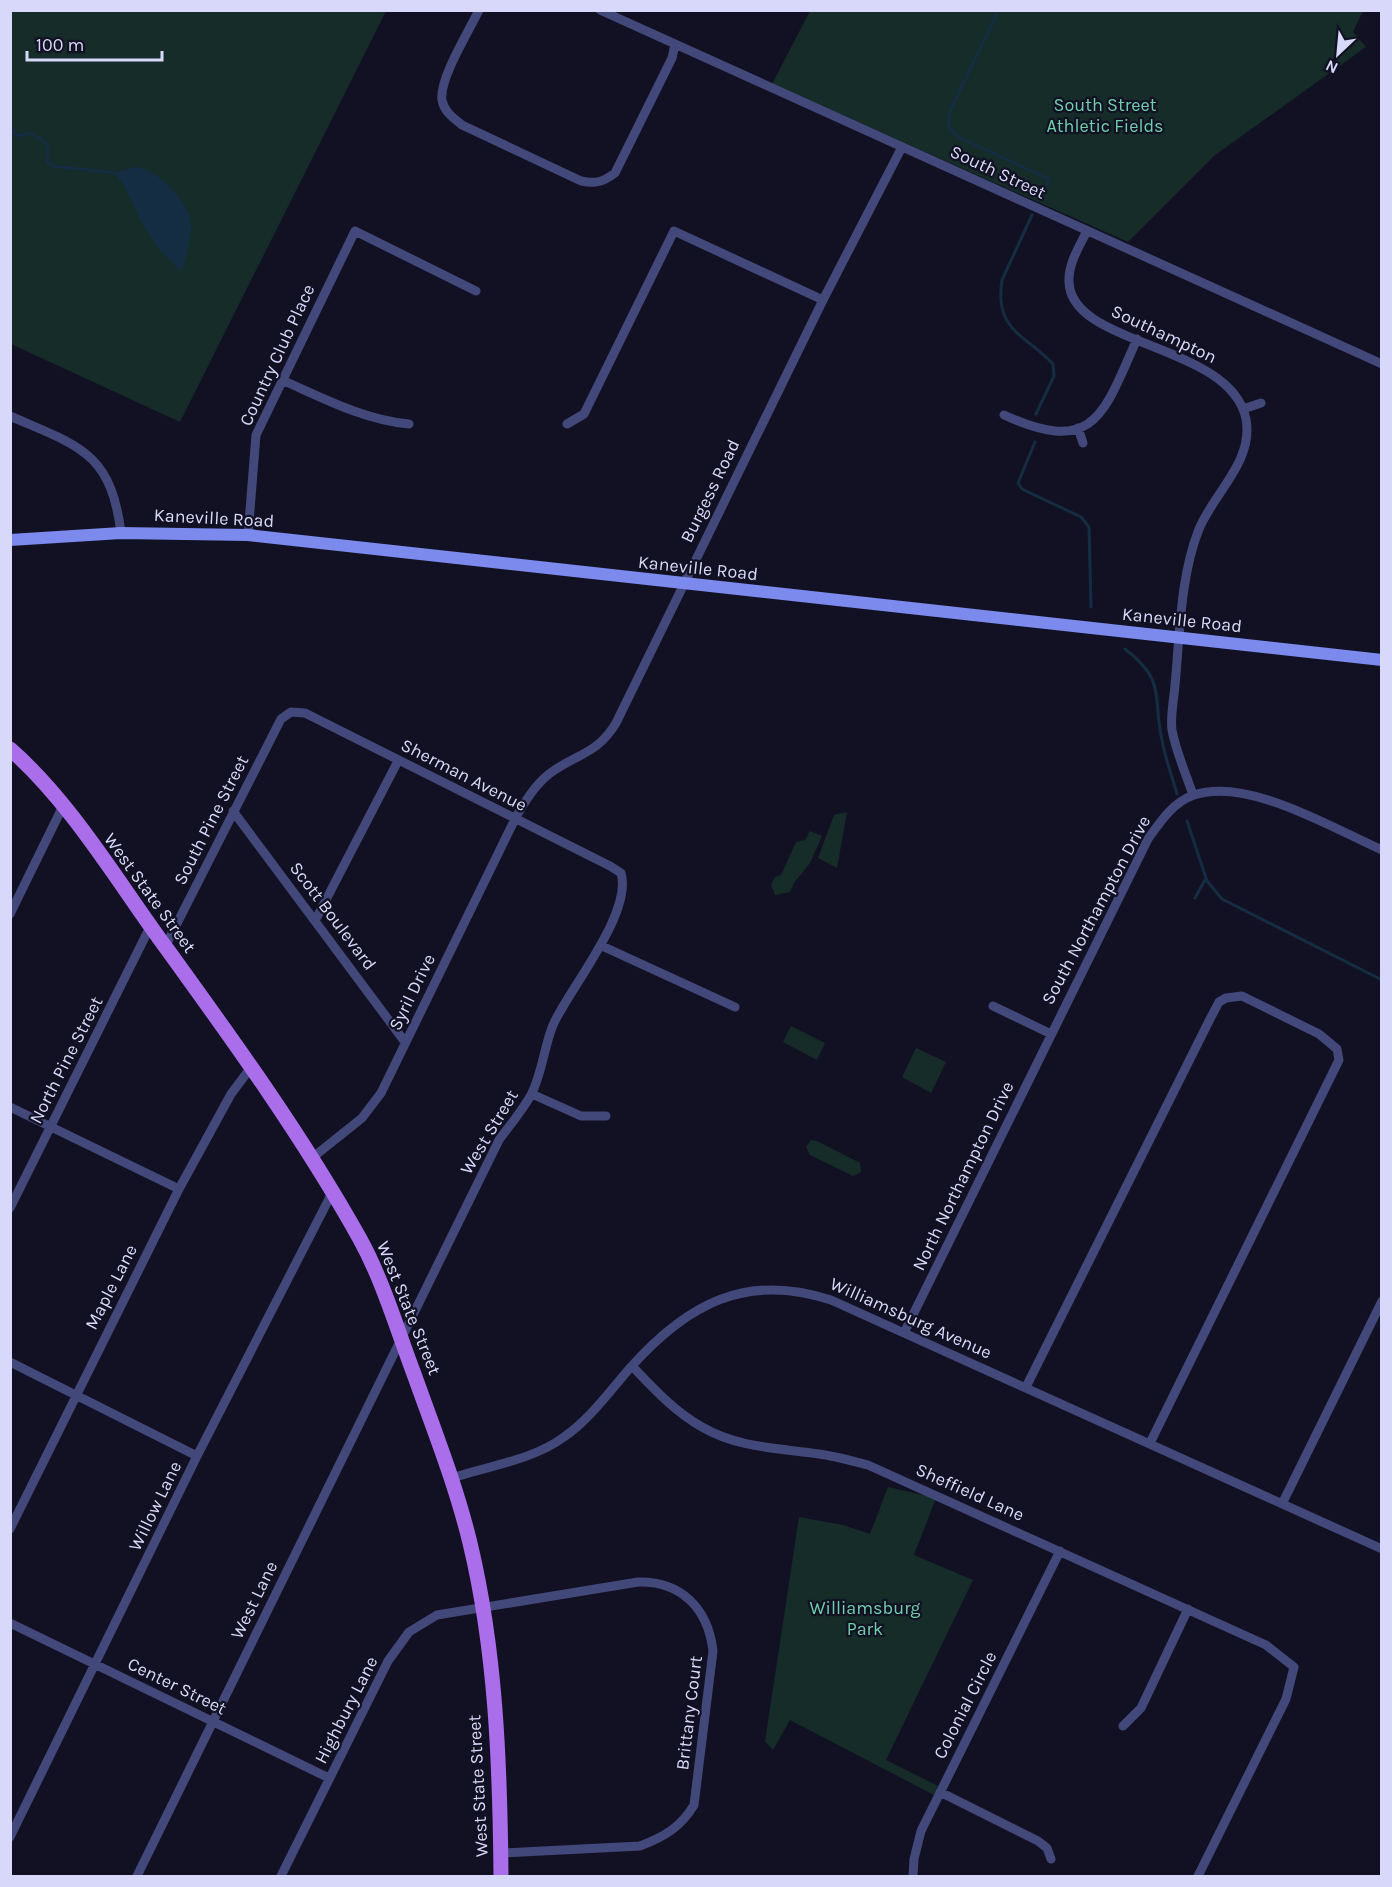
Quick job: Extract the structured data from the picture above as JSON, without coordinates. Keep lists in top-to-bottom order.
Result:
{
  "streets": {
    "main road": ["Kaneville Road", "West State Street"],
    "street": [
      "South Street",
      "Southampton",
      "Country Club Place",
      "Burgess Road",
      "Sherman Avenue",
      "South Pine Street",
      "South Northampton Drive",
      "Scott Boulevard",
      "Syril Drive",
      "North Pine Street",
      "West Street",
      "North Northampton Drive",
      "Maple Lane",
      "Williamsburg Avenue",
      "Sheffield Lane",
      "Willow Lane",
      "West Lane",
      "Center Street",
      "Colonial Circle",
      "Highbury Lane",
      "Brittany Court"
    ]
  },
  "crossings": [
    ["South Street", "Southampton"],
    ["South Street", "Burgess Road"],
    ["Southampton", "Kaneville Road"],
    ["Country Club Place", "Kaneville Road"],
    ["Burgess Road", "Kaneville Road"],
    ["Burgess Road", "Sherman Avenue"],
    ["Burgess Road", "Syril Drive"],
    ["Sherman Avenue", "South Pine Street"],
    ["Sherman Avenue", "Syril Drive"],
    ["Sherman Avenue", "West Street"],
    ["South Pine Street", "West State Street"],
    ["South Pine Street", "Scott Boulevard"],
    ["West State Street", "Syril Drive"],
    ["West State Street", "North Pine Street"],
    ["West State Street", "West Street"],
    ["West State Street", "Maple Lane"],
    ["West State Street", "Williamsburg Avenue"],
    ["West State Street", "Willow Lane"],
    ["West State Street", "West Lane"],
    ["West State Street", "Highbury Lane"],
    ["West State Street", "Brittany Court"],
    ["South Northampton Drive", "North Northampton Drive"],
    ["Scott Boulevard", "Syril Drive"],
    ["West Street", "West Lane"],
    ["North Northampton Drive", "Williamsburg Avenue"],
    ["Williamsburg Avenue", "Sheffield Lane"],
    ["Sheffield Lane", "Colonial Circle"],
    ["Willow Lane", "Center Street"],
    ["West Lane", "Center Street"],
    ["Center Street", "Highbury Lane"],
    ["Highbury Lane", "Brittany Court"]
  ],
  "parks": ["South Street Athletic Fields", "Williamsburg Park"],
  "scale_bar": "100 m",
  "north": "bottom left"
}
